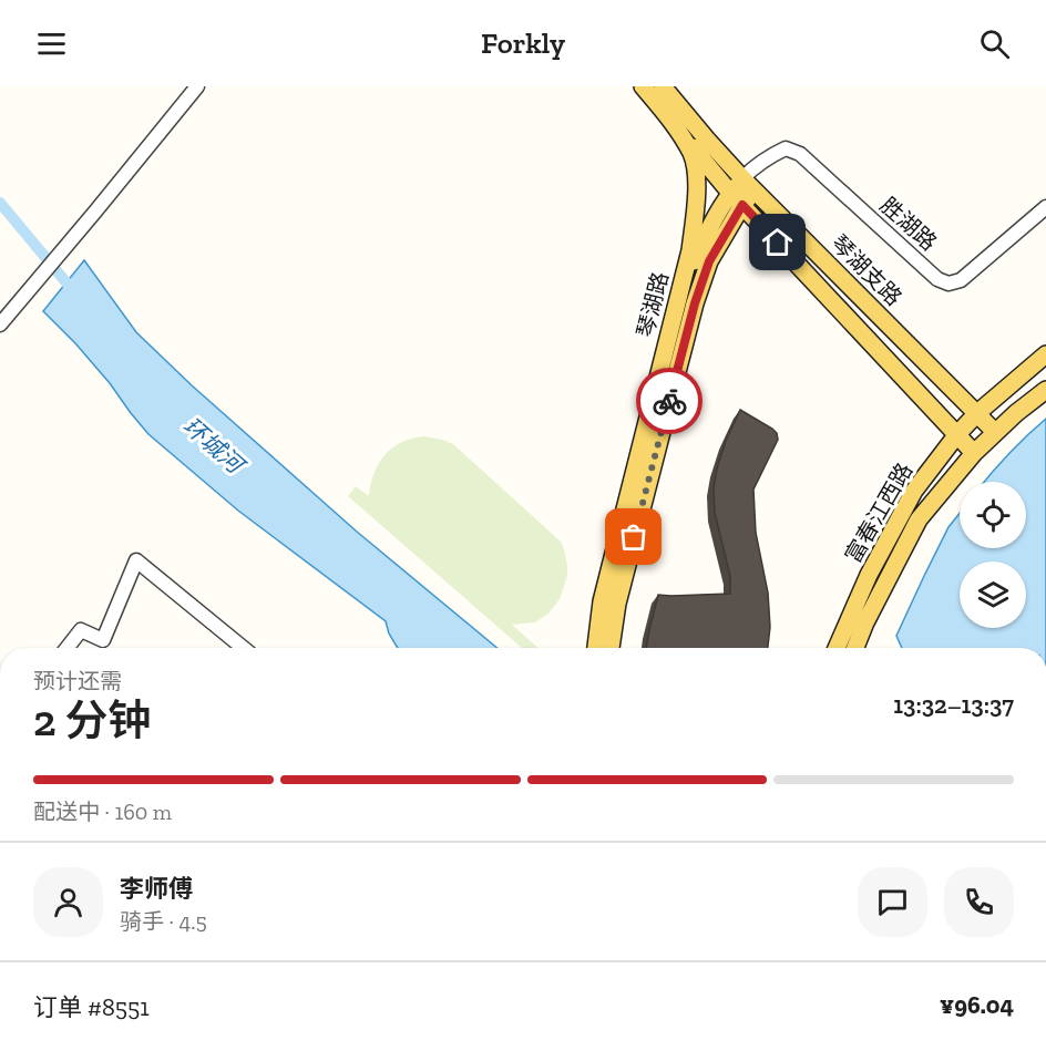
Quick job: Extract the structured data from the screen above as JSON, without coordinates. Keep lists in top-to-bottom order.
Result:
{
  "streets": {
    "main road": ["琴湖支路", "琴湖路", "富春江西路"],
    "street": ["胜湖路"]
  },
  "crossings": [
    ["胜湖路", "琴湖支路"],
    ["琴湖支路", "琴湖路"],
    ["琴湖支路", "富春江西路"]
  ],
  "water": ["环城河"],
  "page": {
    "header": "Forkly",
    "heading": ["2 分钟", "预计还需", "13:32–13:37"],
    "panel": [
      "李师傅",
      "骑手 · 4.5",
      "订单 #8551",
      "¥96.04"
    ],
    "bar": "配送中 · 160 m"
  }
}
